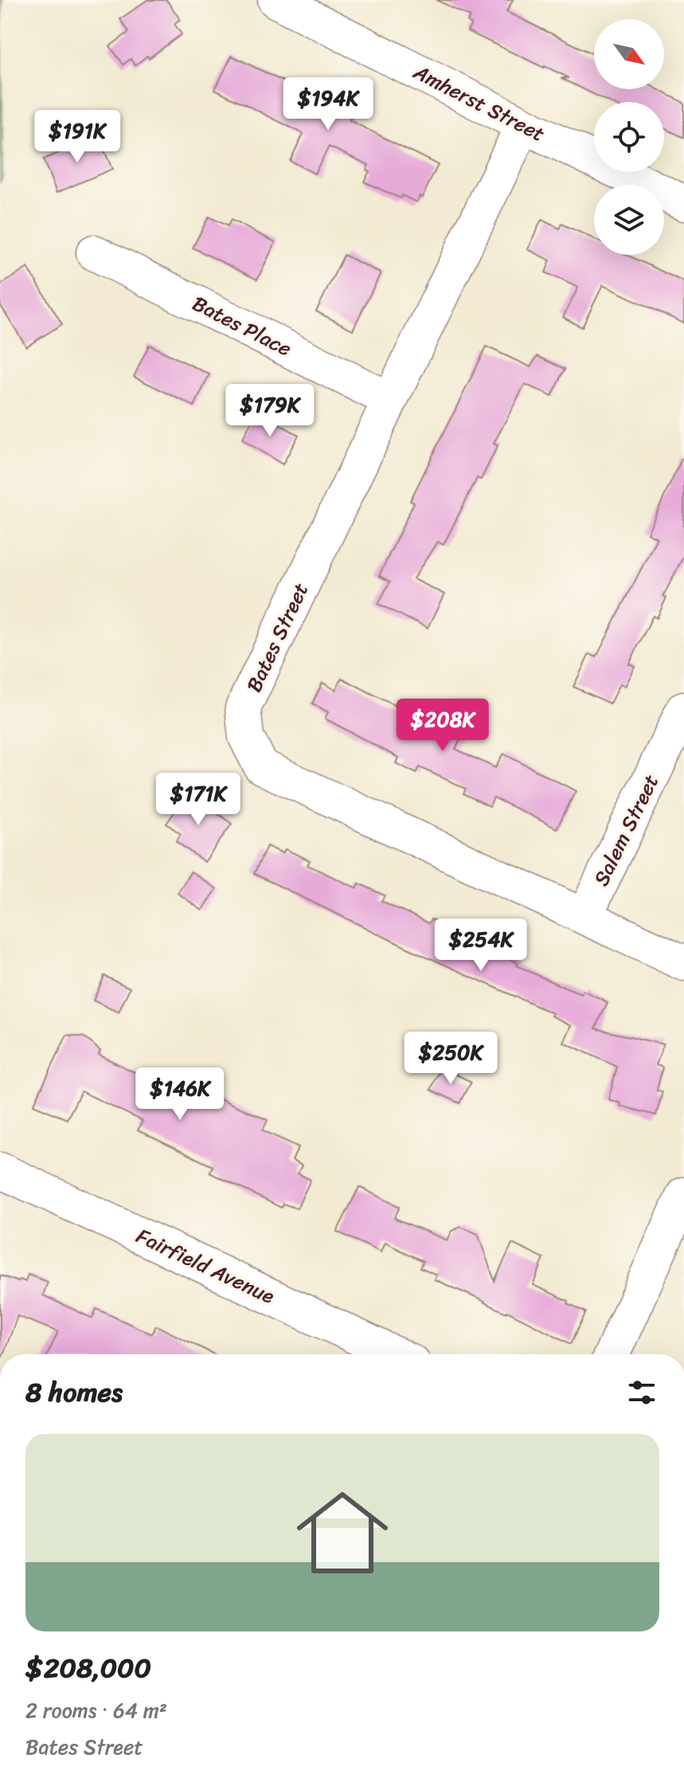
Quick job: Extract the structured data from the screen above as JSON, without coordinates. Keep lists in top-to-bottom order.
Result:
{
  "streets": {
    "street": [
      "Amherst Street",
      "Bates Place",
      "Bates Street",
      "Salem Street",
      "Fairfield Avenue"
    ]
  },
  "crossings": [
    ["Amherst Street", "Bates Street"],
    ["Bates Place", "Bates Street"],
    ["Bates Street", "Salem Street"]
  ],
  "north": "bottom right",
  "page": {
    "price": [
      "$194K",
      "$191K",
      "$179K",
      "$208K",
      "$171K",
      "$254K",
      "$250K",
      "$146K"
    ],
    "heading": "8 homes",
    "list": [
      {
        "name": "$208,000",
        "note": "2 rooms · 64 m² · Bates Street"
      }
    ]
  }
}
